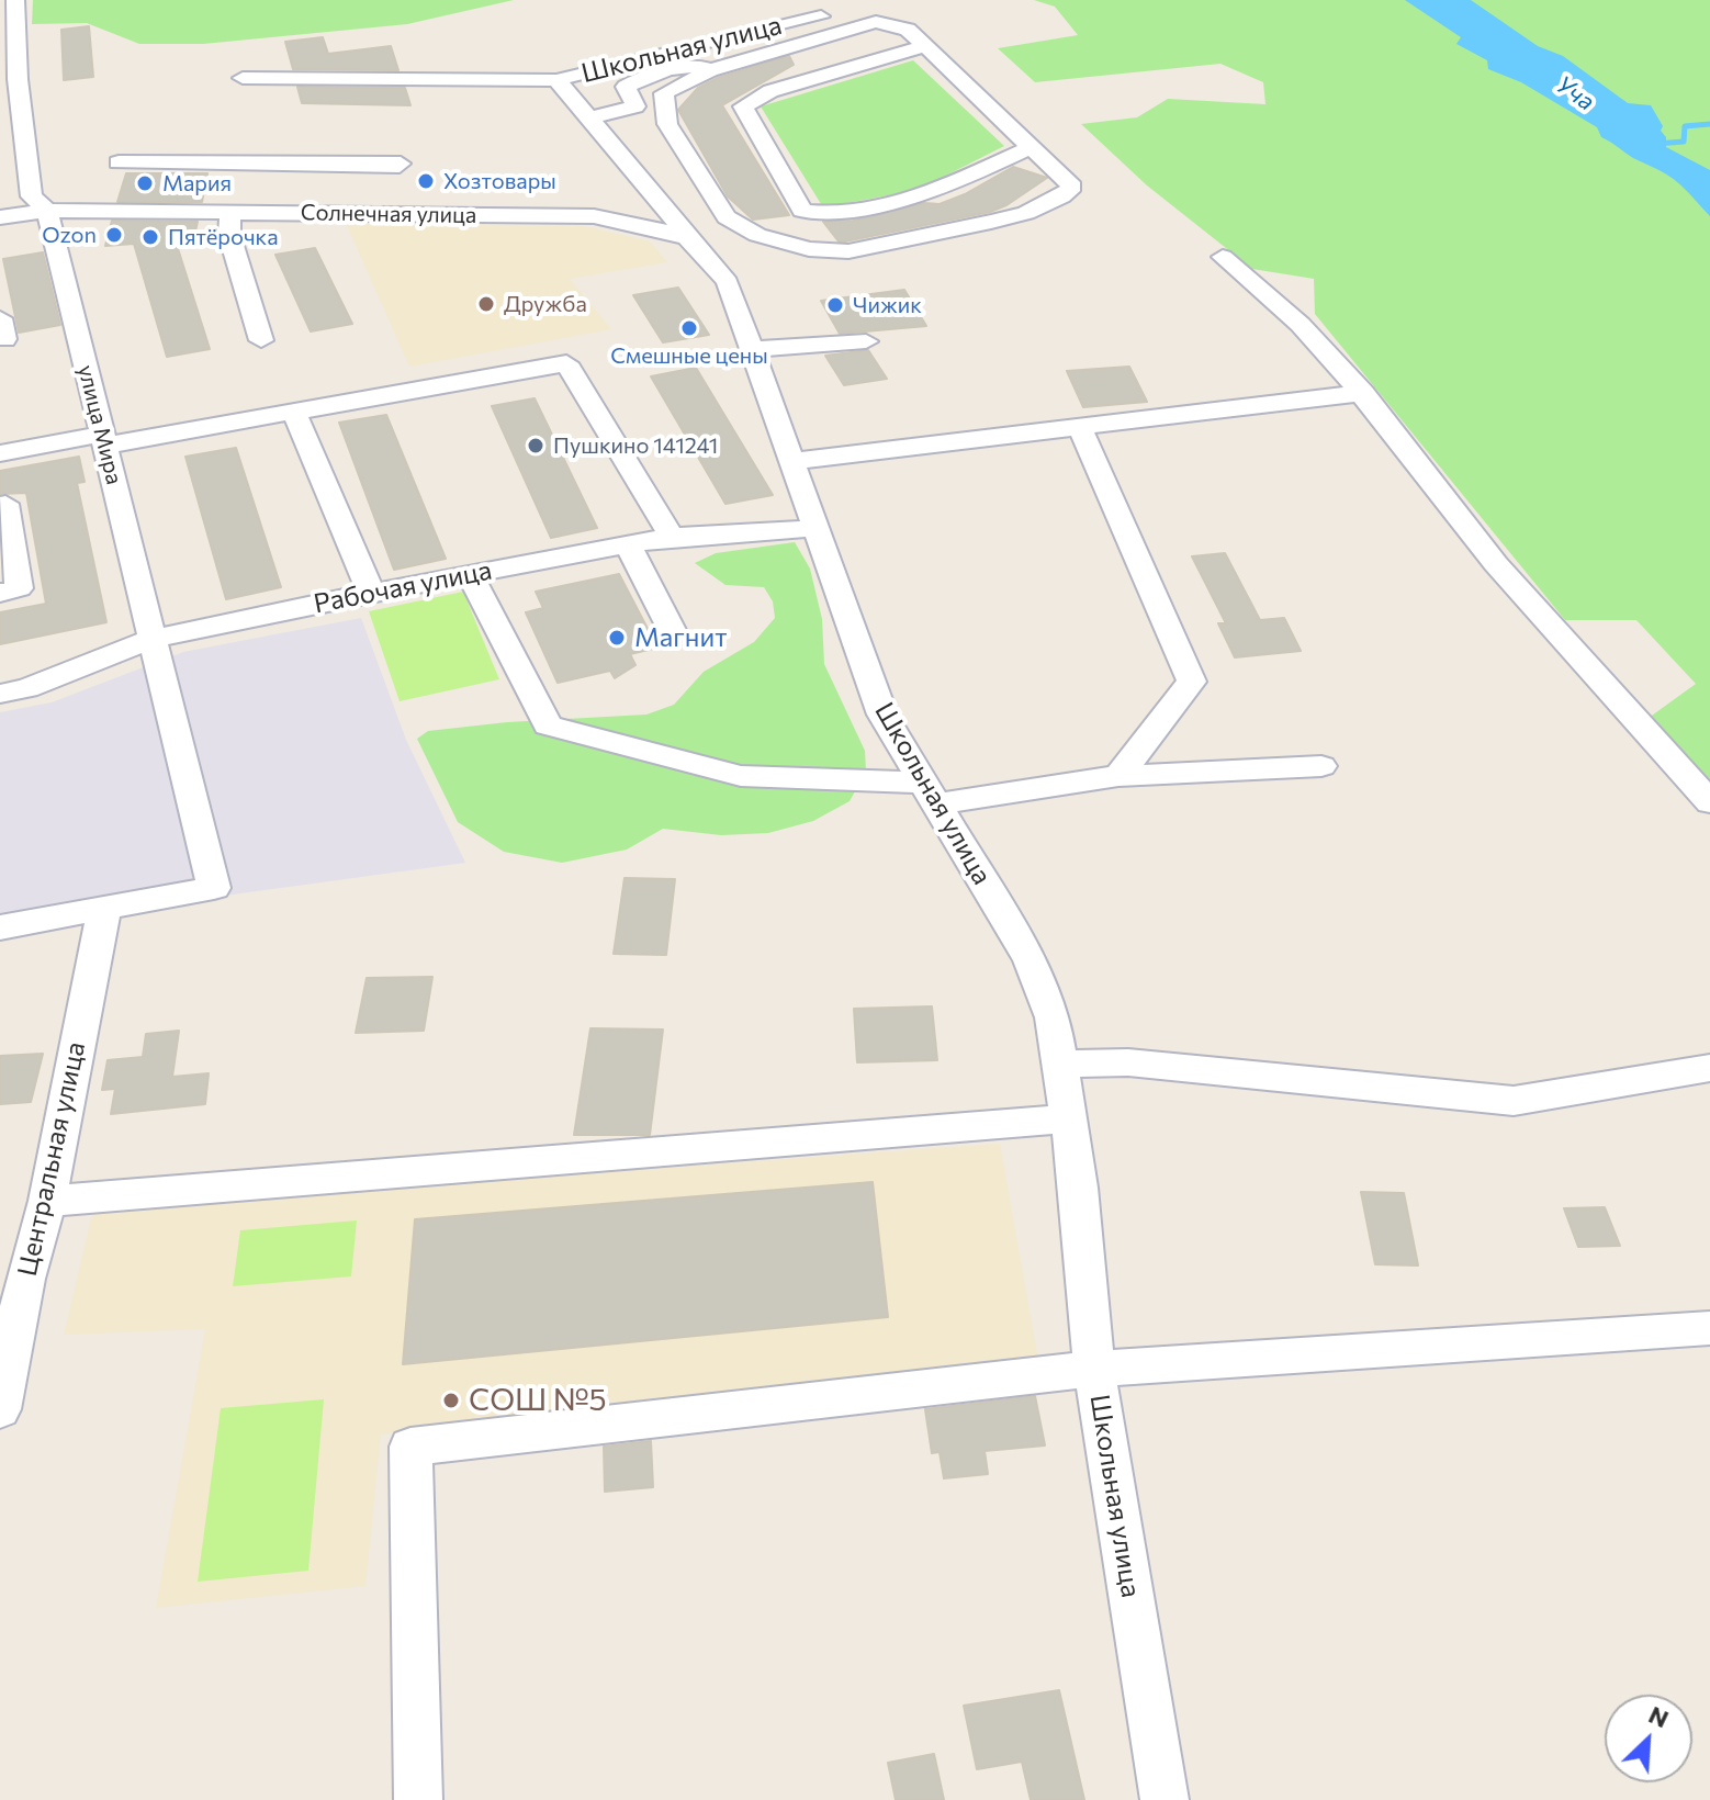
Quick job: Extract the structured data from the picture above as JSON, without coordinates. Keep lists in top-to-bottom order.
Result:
{
  "streets": {
    "street": [
      "Школьная улица",
      "Солнечная улица",
      "улица Мира",
      "Рабочая улица",
      "Центральная улица"
    ]
  },
  "crossings": [
    ["Школьная улица", "Солнечная улица"],
    ["Школьная улица", "Рабочая улица"],
    ["Солнечная улица", "улица Мира"],
    ["улица Мира", "Рабочая улица"],
    ["улица Мира", "Центральная улица"]
  ],
  "water": ["Уча"],
  "places": [
    "Хозтовары",
    "Мария",
    "Ozon",
    "Пятёрочка",
    "Дружба",
    "Чижик",
    "Смешные цены",
    "Пушкино 141241",
    "Магнит",
    "СОШ №5"
  ],
  "north": "top right"
}
